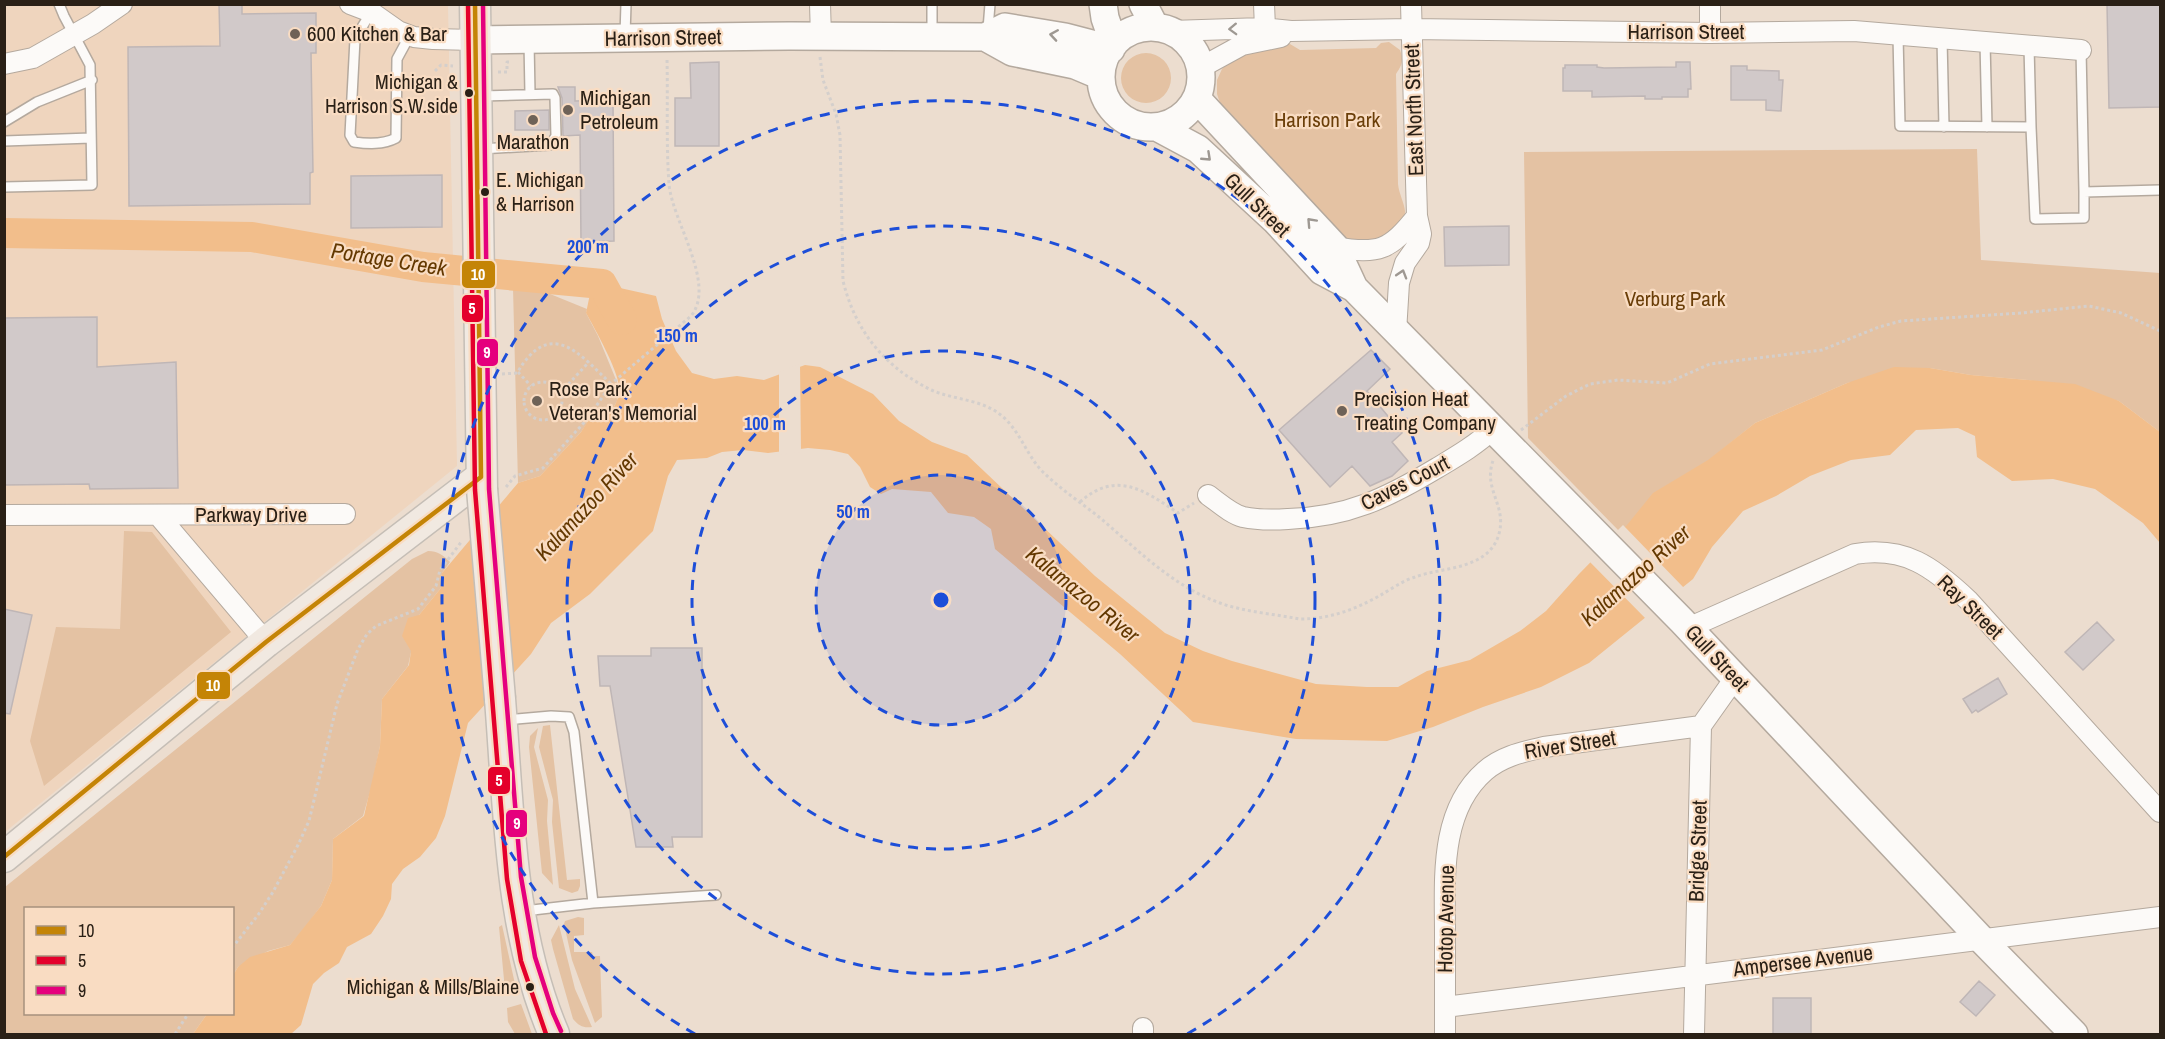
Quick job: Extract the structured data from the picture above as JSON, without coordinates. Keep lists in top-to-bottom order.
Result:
{
  "streets": {
    "street": [
      "Harrison Street",
      "East North Street",
      "Gull Street",
      "Caves Court",
      "Parkway Drive",
      "Ray Street",
      "River Street",
      "Bridge Street",
      "Hotop Avenue",
      "Ampersee Avenue"
    ]
  },
  "crossings": [
    ["Harrison Street", "East North Street"],
    ["Harrison Street", "Gull Street"],
    ["East North Street", "Gull Street"],
    ["Gull Street", "Caves Court"],
    ["Gull Street", "Ray Street"],
    ["Gull Street", "Ampersee Avenue"],
    ["River Street", "Bridge Street"],
    ["River Street", "Hotop Avenue"],
    ["Bridge Street", "Ampersee Avenue"],
    ["Hotop Avenue", "Ampersee Avenue"]
  ],
  "one_way": ["East North Street"],
  "water": ["Portage Creek", "Kalamazoo River"],
  "parks": ["Harrison Park", "Verburg Park"],
  "places": [
    "600 Kitchen & Bar",
    "Michigan & Harrison S.W.side",
    "Michigan Petroleum",
    "Marathon",
    "E. Michigan & Harrison",
    "Rose Park Veteran's Memorial",
    "Precision Heat Treating Company",
    "Michigan & Mills/Blaine"
  ],
  "lines": ["transit line 10", "transit line 5", "transit line 9"],
  "legend": ["10", "5", "9"],
  "rings": [
    "200 m",
    "150 m",
    "100 m",
    "50 m"
  ]
}
